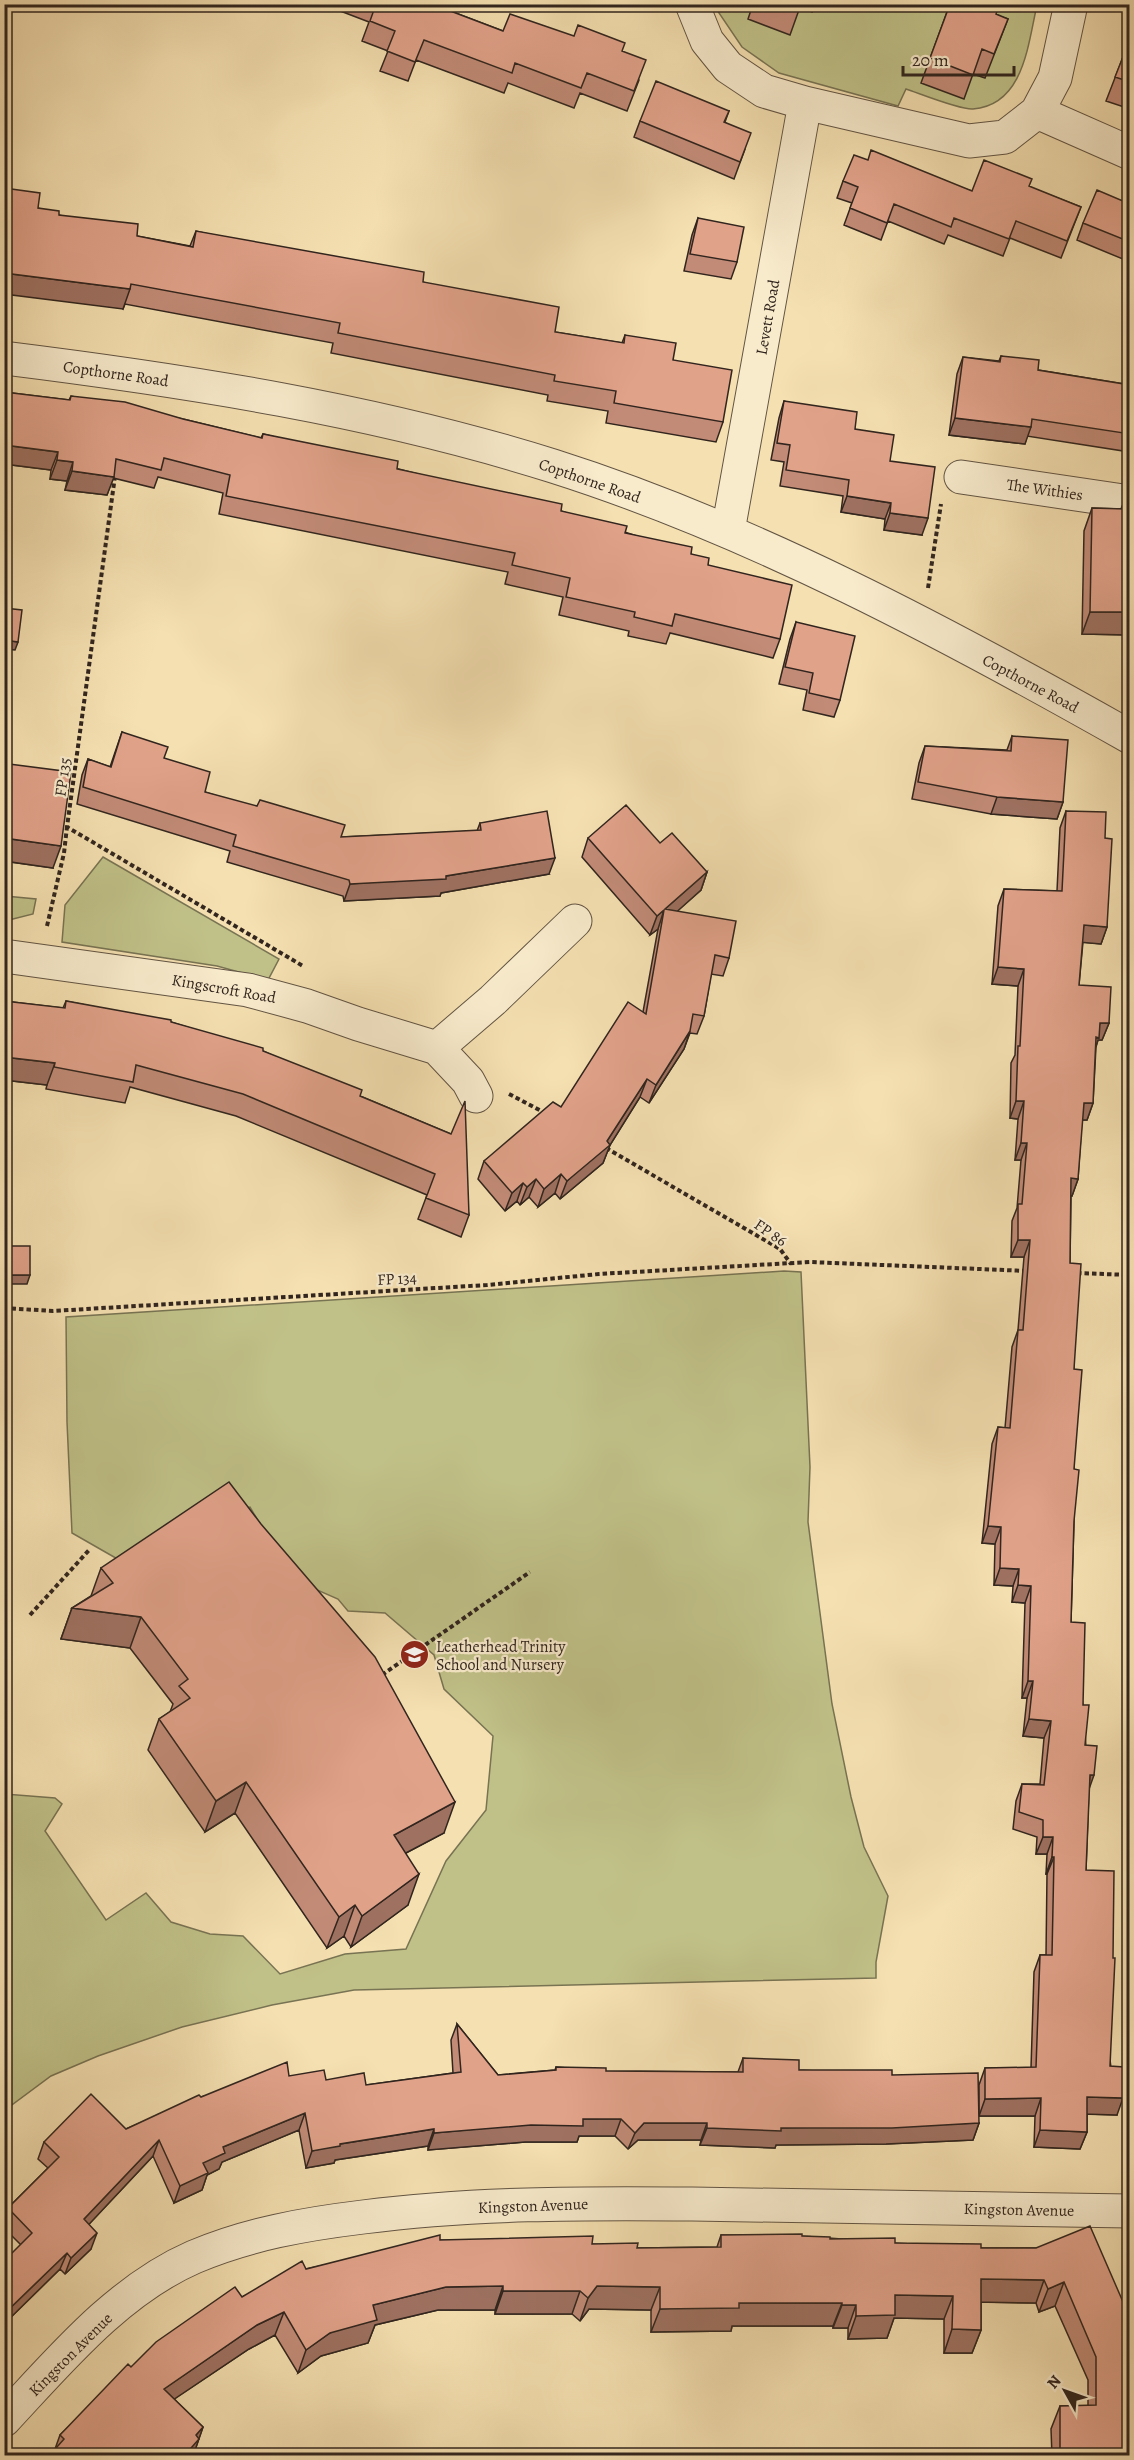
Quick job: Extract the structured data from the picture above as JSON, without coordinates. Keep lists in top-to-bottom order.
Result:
{
  "streets": {
    "street": [
      "Levett Road",
      "Copthorne Road",
      "The Withies",
      "Kingscroft Road",
      "Kingston Avenue"
    ],
    "path": ["FP 135", "FP 86", "FP 134"]
  },
  "crossings": [
    ["Levett Road", "Copthorne Road"],
    ["FP 135", "Kingscroft Road"],
    ["FP 86", "FP 134"]
  ],
  "places": {
    "school or university": ["Leatherhead Trinity School and Nursery"]
  },
  "scale_bar": "20 m",
  "north": "top left"
}
